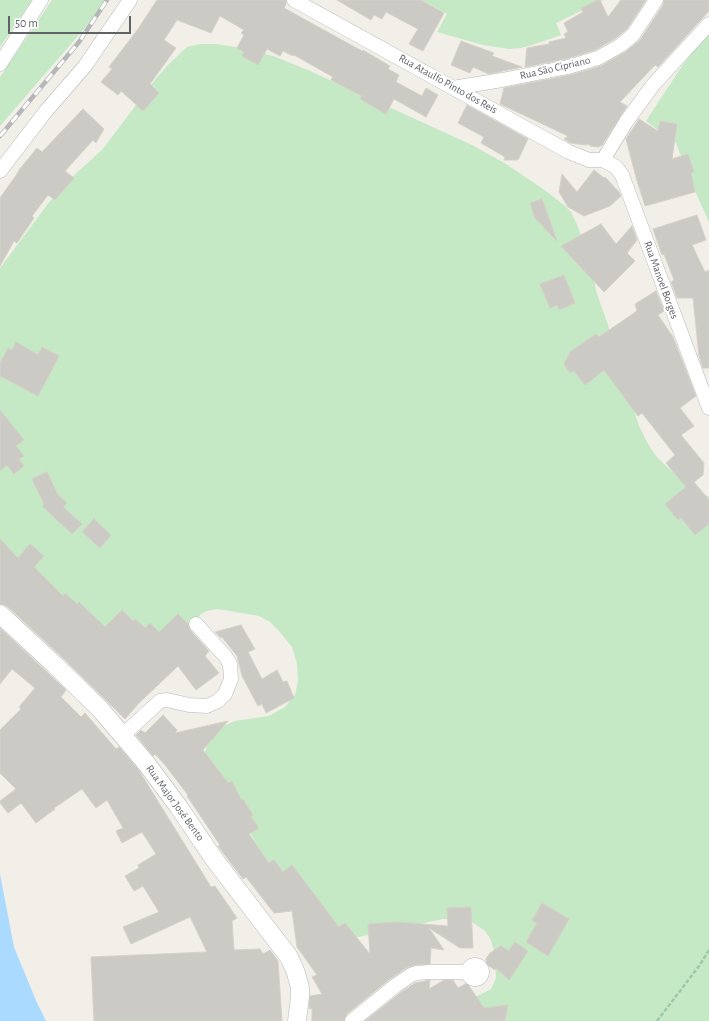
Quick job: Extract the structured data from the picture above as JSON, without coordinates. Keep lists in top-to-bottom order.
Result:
{
  "streets": {
    "street": [
      "Rua São Cipriano",
      "Rua Ataulfo Pinto dos Reis",
      "Rua Manoel Borges",
      "Rua Major José Bento"
    ]
  },
  "crossings": [
    ["Rua São Cipriano", "Rua Ataulfo Pinto dos Reis"],
    ["Rua Ataulfo Pinto dos Reis", "Rua Manoel Borges"]
  ],
  "scale_bar": "50 m"
}
